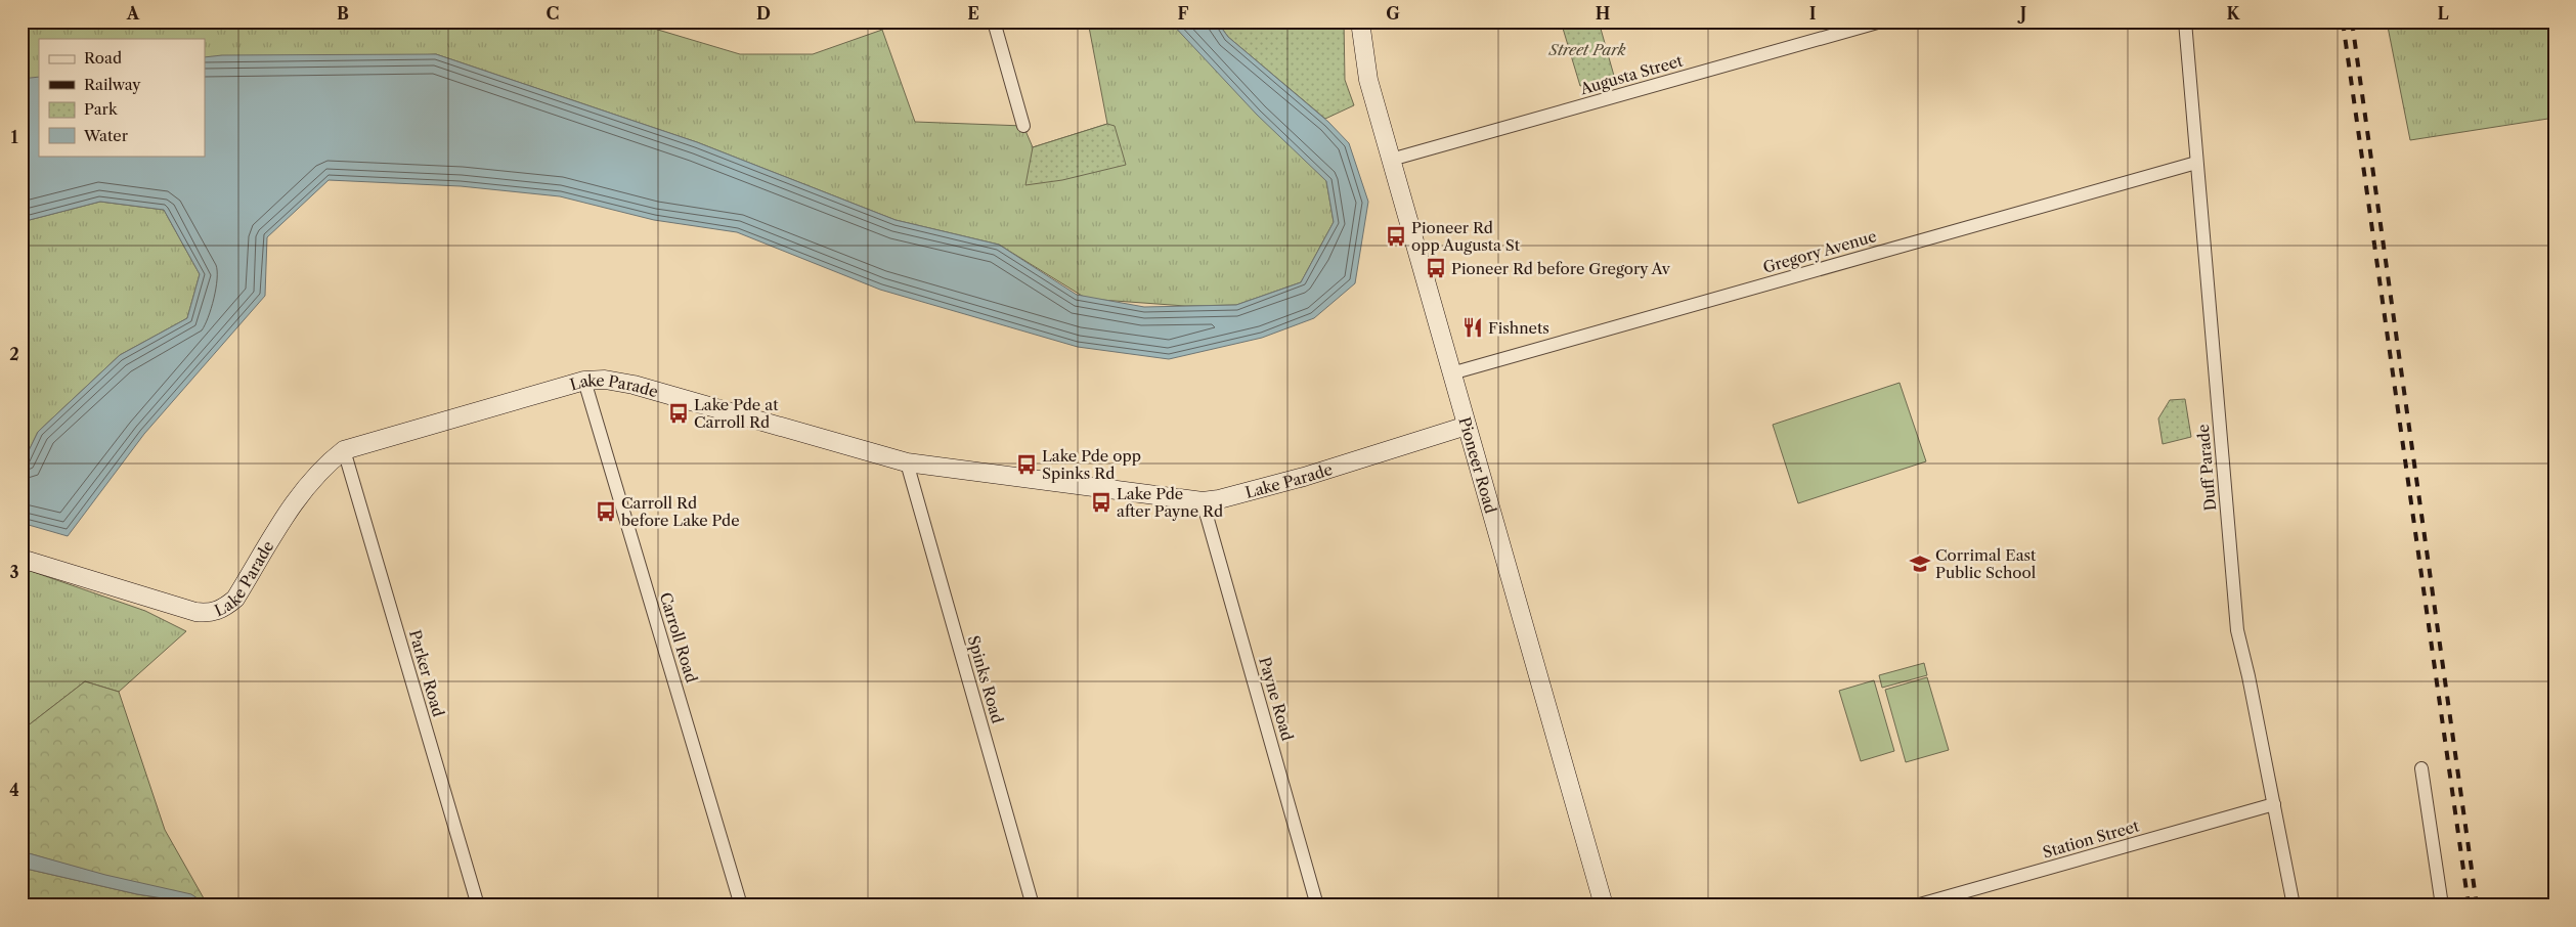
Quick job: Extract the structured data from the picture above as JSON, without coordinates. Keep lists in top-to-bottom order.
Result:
{
  "streets": {
    "main road": ["Lake Parade", "Pioneer Road"],
    "street": [
      "Augusta Street",
      "Gregory Avenue",
      "Duff Parade",
      "Carroll Road",
      "Parker Road",
      "Spinks Road",
      "Payne Road",
      "Station Street"
    ]
  },
  "crossings": [
    ["Augusta Street", "Pioneer Road"],
    ["Gregory Avenue", "Pioneer Road"],
    ["Gregory Avenue", "Duff Parade"],
    ["Lake Parade", "Pioneer Road"],
    ["Lake Parade", "Carroll Road"],
    ["Lake Parade", "Parker Road"],
    ["Lake Parade", "Spinks Road"],
    ["Lake Parade", "Payne Road"],
    ["Duff Parade", "Station Street"]
  ],
  "parks": ["Street Park"],
  "places": {
    "bus stop": [
      "Pioneer Rd opp Augusta St",
      "Pioneer Rd before Gregory Av",
      "Lake Pde at Carroll Rd",
      "Lake Pde opp Spinks Rd",
      "Lake Pde after Payne Rd",
      "Carroll Rd before Lake Pde"
    ],
    "restaurant": ["Fishnets"],
    "school or university": ["Corrimal East Public School"]
  },
  "legend": [
    "Road",
    "Railway",
    "Park",
    "Water"
  ],
  "grid": {
    "columns": [
      "A",
      "B",
      "C",
      "D",
      "E",
      "F",
      "G",
      "H",
      "I",
      "J",
      "K",
      "L"
    ],
    "rows": [
      "1",
      "2",
      "3",
      "4"
    ]
  }
}
